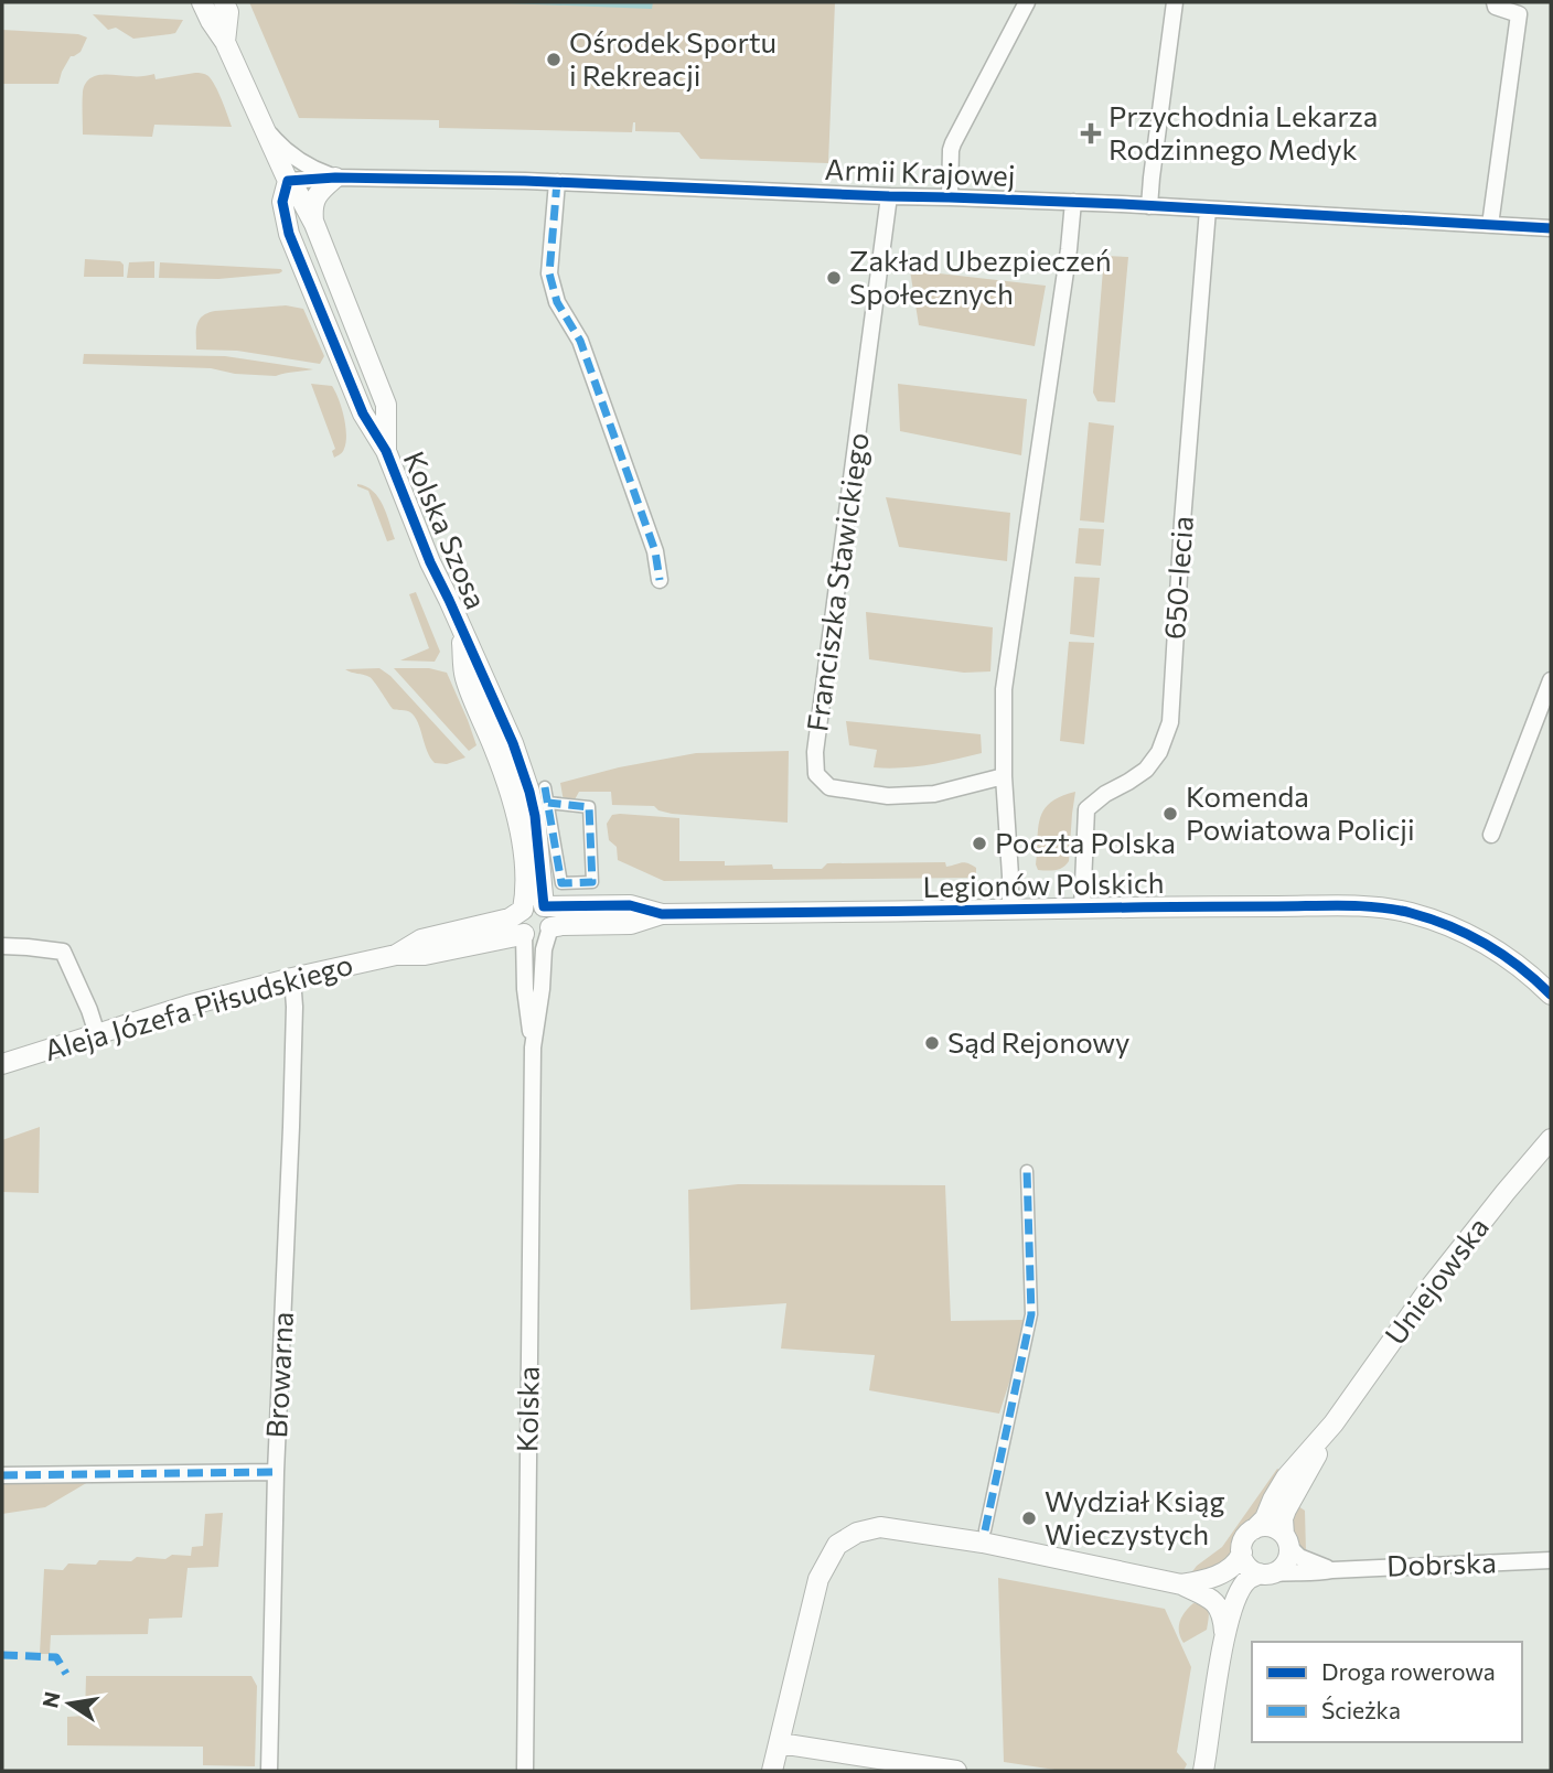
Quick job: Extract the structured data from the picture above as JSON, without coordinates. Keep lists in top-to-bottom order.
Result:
{
  "streets": {
    "street": [
      "Armii Krajowej",
      "Kolska Szosa",
      "650-lecia",
      "Franciszka Stawickiego",
      "Legionów Polskich",
      "Aleja Józefa Piłsudskiego",
      "Uniejowska",
      "Browarna",
      "Kolska",
      "Dobrska"
    ]
  },
  "crossings": [
    ["Armii Krajowej", "Kolska Szosa"],
    ["Armii Krajowej", "650-lecia"],
    ["Armii Krajowej", "Franciszka Stawickiego"],
    ["Kolska Szosa", "Legionów Polskich"],
    ["Kolska Szosa", "Aleja Józefa Piłsudskiego"],
    ["Kolska Szosa", "Kolska"],
    ["650-lecia", "Legionów Polskich"],
    ["Legionów Polskich", "Aleja Józefa Piłsudskiego"],
    ["Legionów Polskich", "Kolska"],
    ["Aleja Józefa Piłsudskiego", "Browarna"],
    ["Aleja Józefa Piłsudskiego", "Kolska"],
    ["Uniejowska", "Dobrska"]
  ],
  "places": {
    "other": [
      "Ośrodek Sportu i Rekreacji",
      "Zakład Ubezpieczeń Społecznych",
      "Komenda Powiatowa Policji",
      "Poczta Polska",
      "Sąd Rejonowy",
      "Wydział Ksiąg Wieczystych"
    ],
    "health": ["Przychodnia Lekarza Rodzinnego Medyk"]
  },
  "legend": ["Droga rowerowa", "Ścieżka"],
  "north": "left"
}
